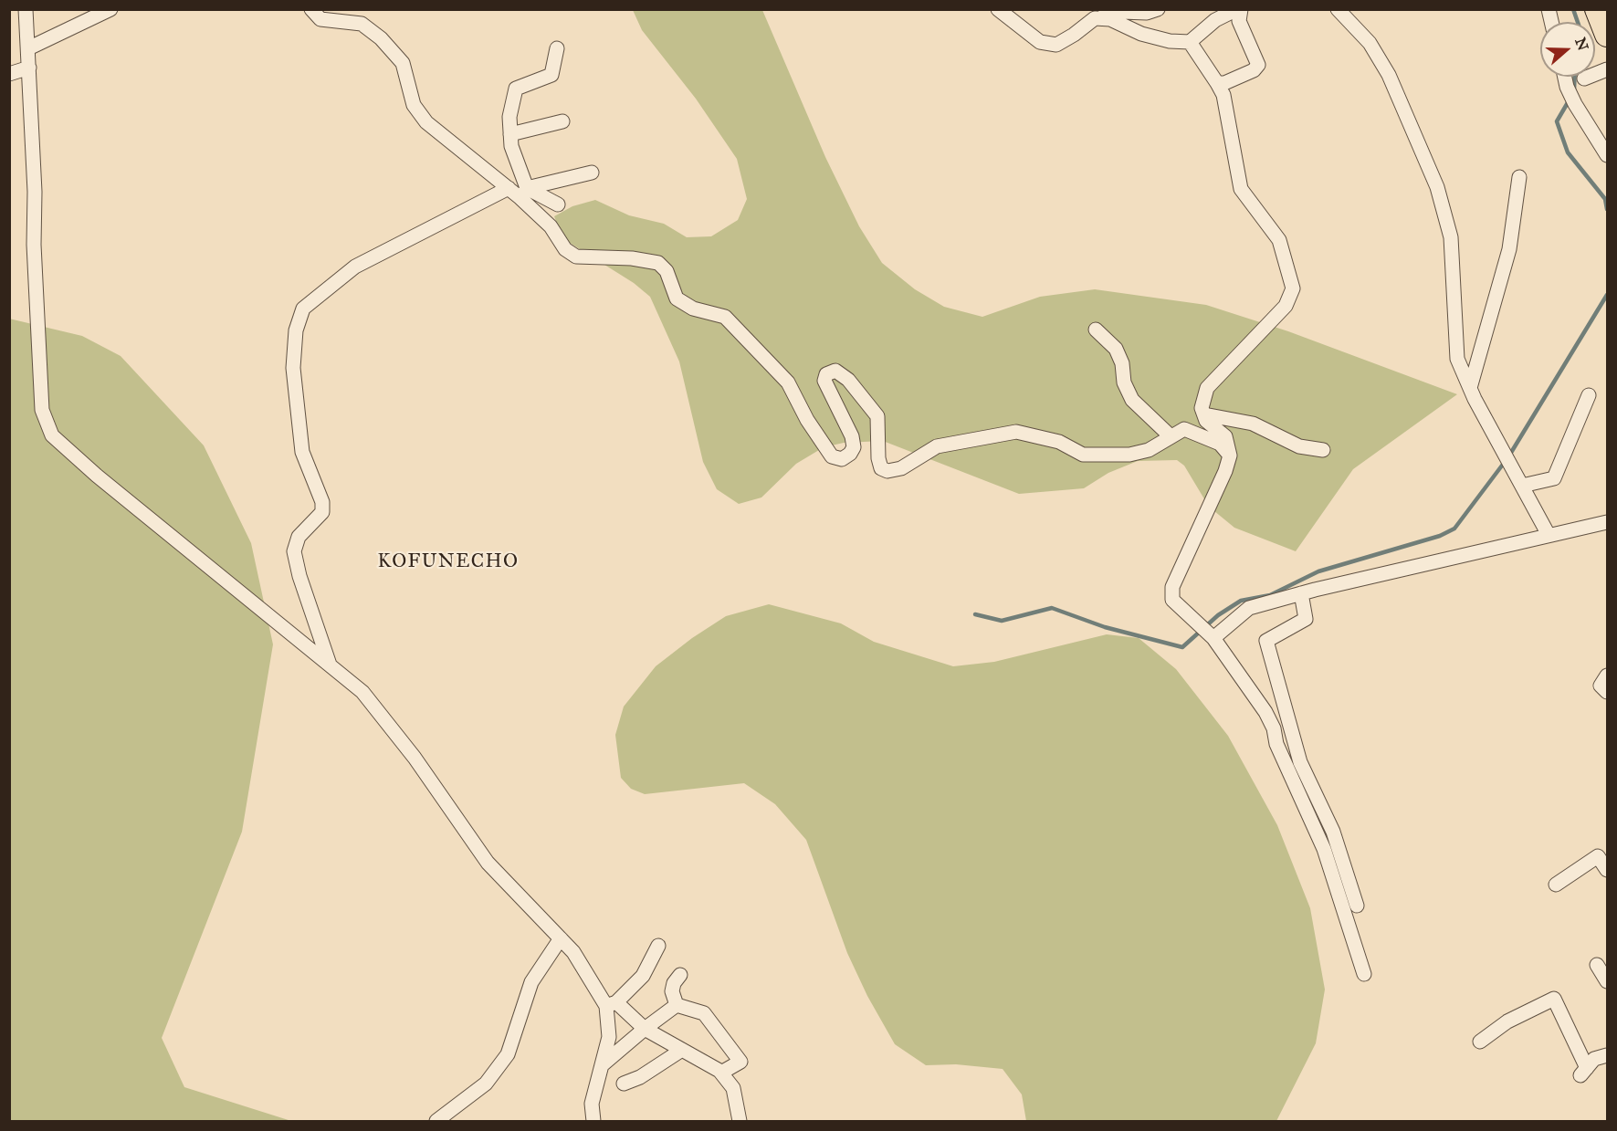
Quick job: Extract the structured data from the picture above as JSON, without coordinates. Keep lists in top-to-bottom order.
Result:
{
  "districts": ["KOFUNECHO"],
  "north": "right"
}
